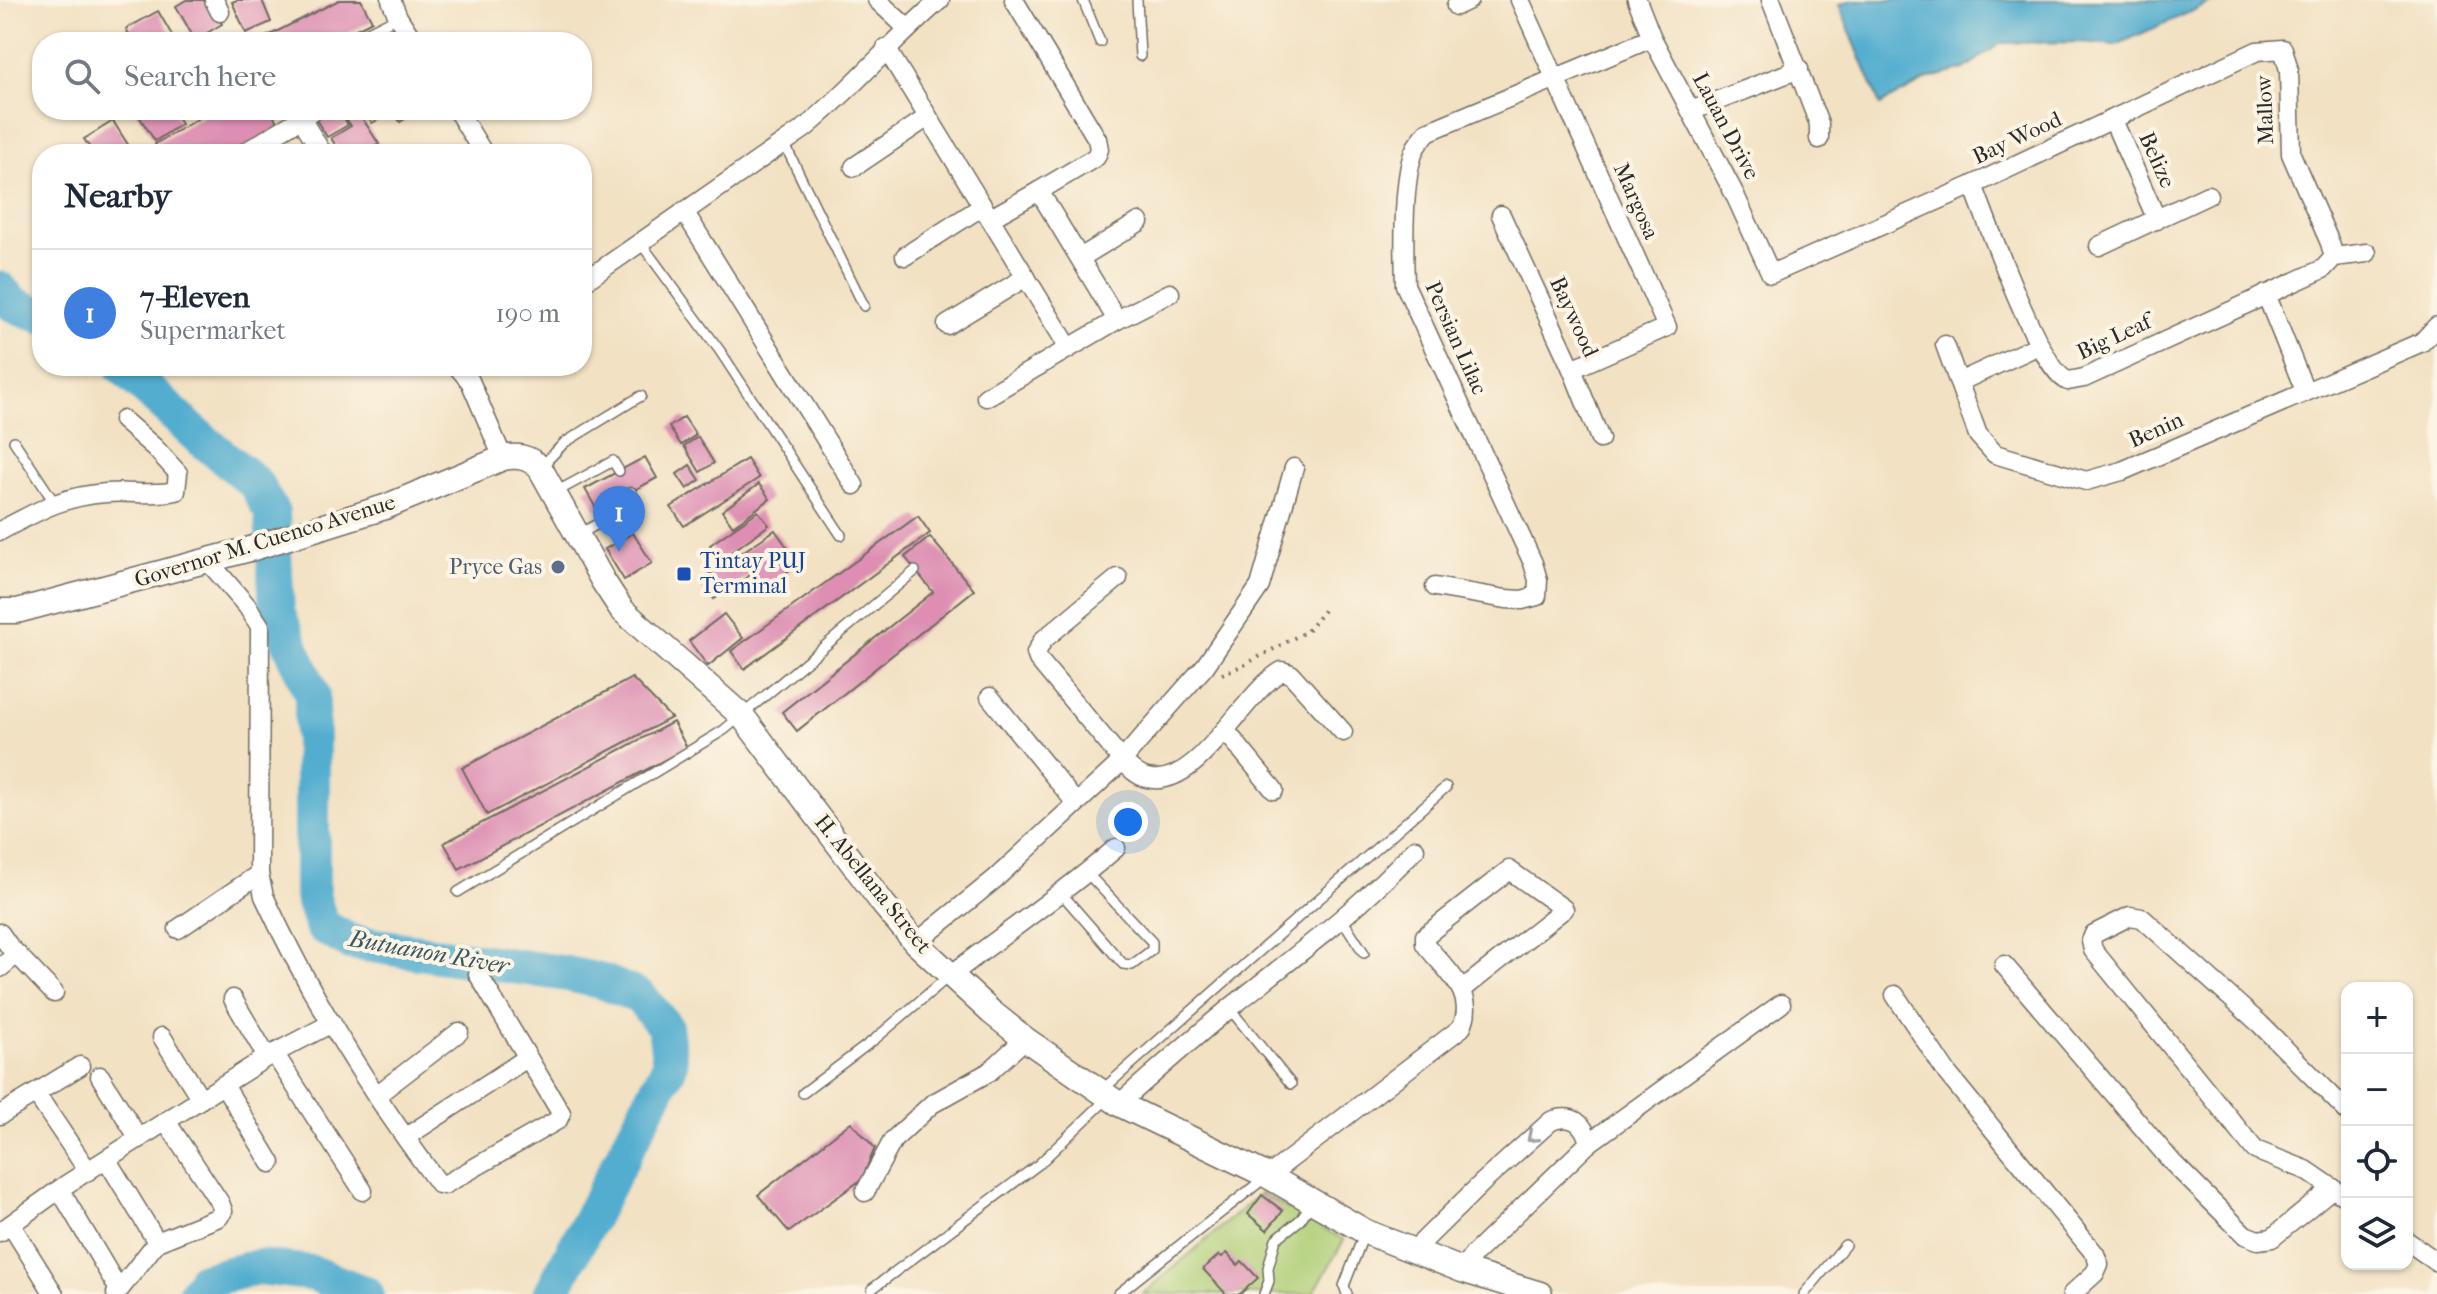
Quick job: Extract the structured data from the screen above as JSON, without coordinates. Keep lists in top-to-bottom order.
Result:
{
  "streets": {
    "main road": ["Governor M. Cuenco Avenue", "H. Abellana Street"],
    "street": [
      "Mallow",
      "Lauan Drive",
      "Bay Wood",
      "Belize",
      "Margosa",
      "Baywood",
      "Big Leaf",
      "Persian Lilac",
      "Benin"
    ]
  },
  "crossings": [
    ["Mallow", "Bay Wood"],
    ["Mallow", "Big Leaf"],
    ["Lauan Drive", "Bay Wood"],
    ["Lauan Drive", "Persian Lilac"],
    ["Bay Wood", "Belize"],
    ["Bay Wood", "Big Leaf"],
    ["Margosa", "Baywood"],
    ["Margosa", "Persian Lilac"],
    ["Governor M. Cuenco Avenue", "H. Abellana Street"]
  ],
  "water": ["Butuanon River"],
  "places": {
    "other": ["Pryce Gas"],
    "transit": ["Tintay PUJ Terminal"]
  },
  "page": {
    "search": "Search here",
    "heading": "Nearby",
    "list": [
      {
        "mark": "1",
        "name": "7-Eleven",
        "note": "Supermarket",
        "value": "190 m"
      }
    ],
    "pins": "1",
    "map_buttons": ["+", "−"]
  }
}
